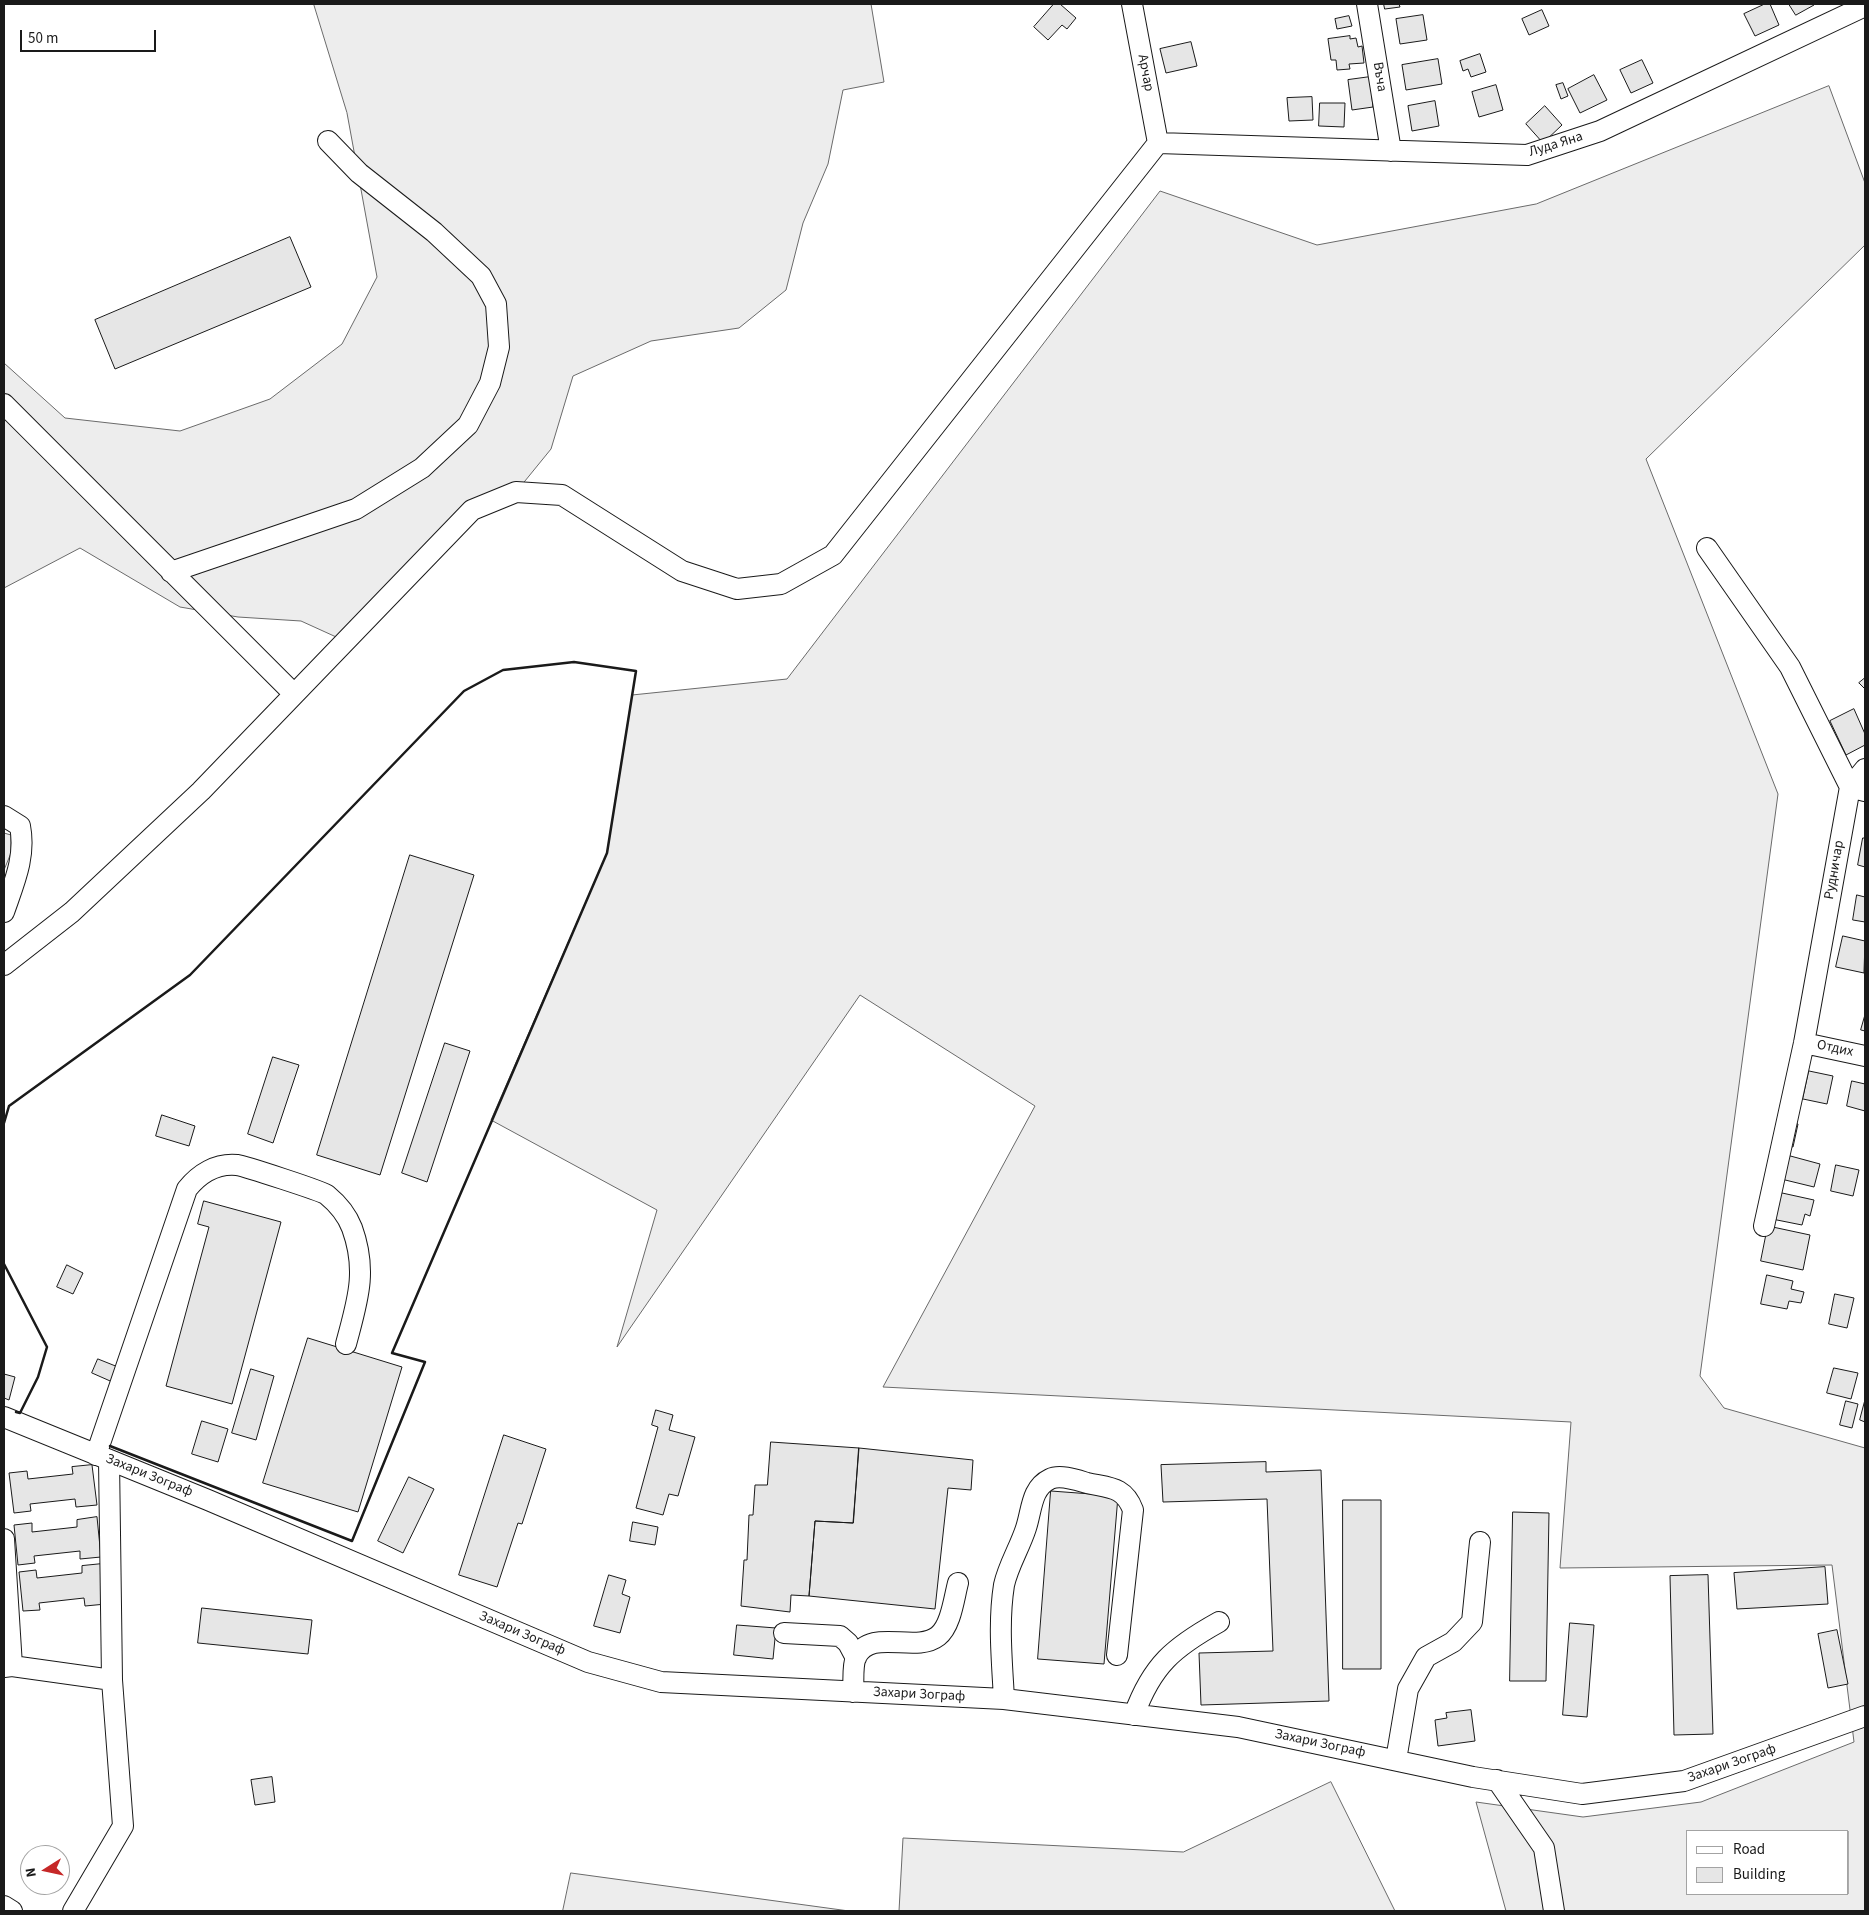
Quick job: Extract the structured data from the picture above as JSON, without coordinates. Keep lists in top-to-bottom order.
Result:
{
  "streets": {
    "street": [
      "Арчар",
      "Въча",
      "Луда Яна",
      "Рудничар",
      "Отдих",
      "Захари Зограф"
    ]
  },
  "crossings": [
    ["Арчар", "Луда Яна"],
    ["Въча", "Луда Яна"],
    ["Рудничар", "Отдих"]
  ],
  "legend": ["Road", "Building"],
  "scale_bar": "50 m",
  "north": "left"
}
